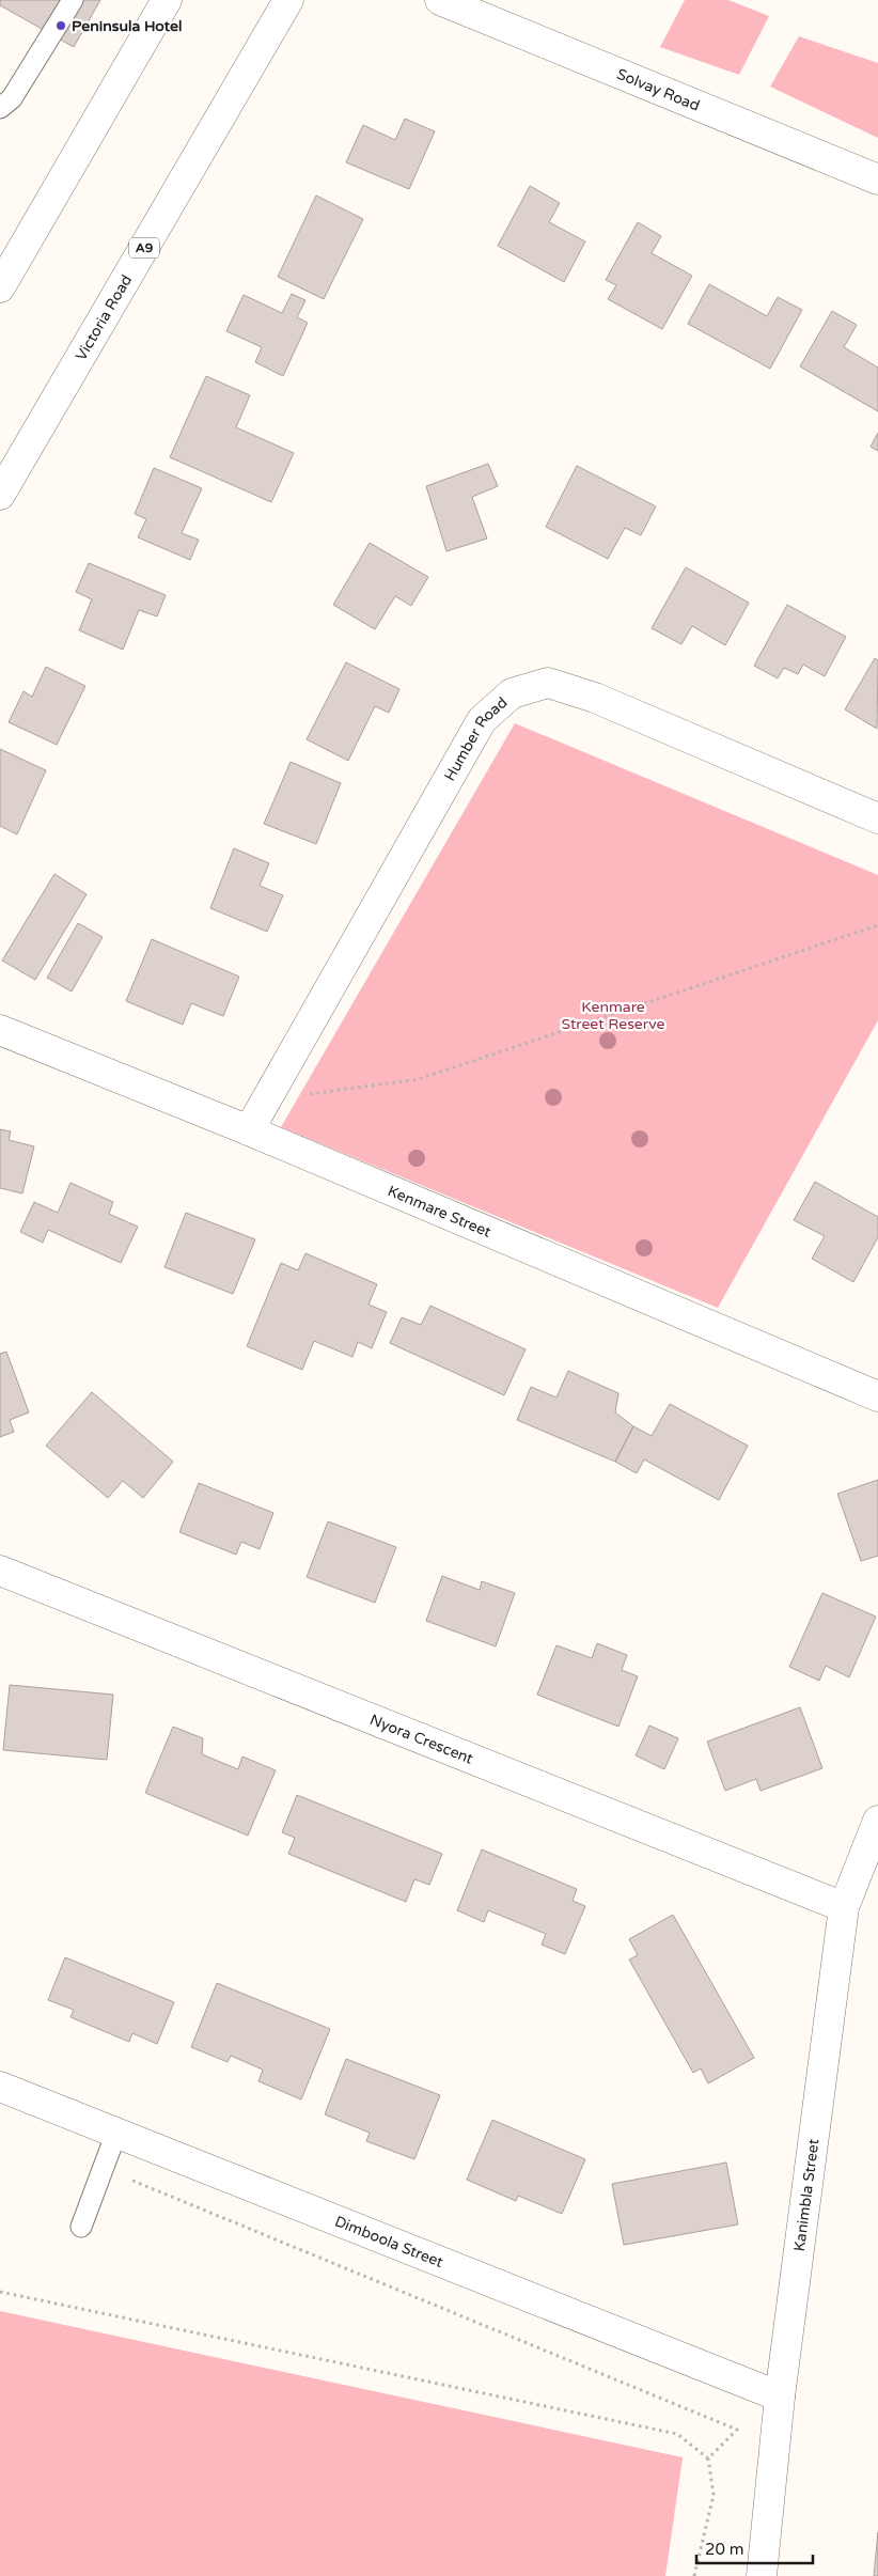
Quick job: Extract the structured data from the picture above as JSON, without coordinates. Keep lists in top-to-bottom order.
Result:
{
  "streets": {
    "main road": [
      "Solvay Road",
      "A9",
      "Victoria Road",
      "Humber Road",
      "Kenmare Street",
      "Nyora Crescent",
      "Kanimbla Street",
      "Dimboola Street"
    ]
  },
  "crossings": [
    ["Humber Road", "Kenmare Street"],
    ["Nyora Crescent", "Kanimbla Street"],
    ["Kanimbla Street", "Dimboola Street"]
  ],
  "parks": ["Kenmare Street Reserve"],
  "places": ["Peninsula Hotel"],
  "scale_bar": "20 m"
}
